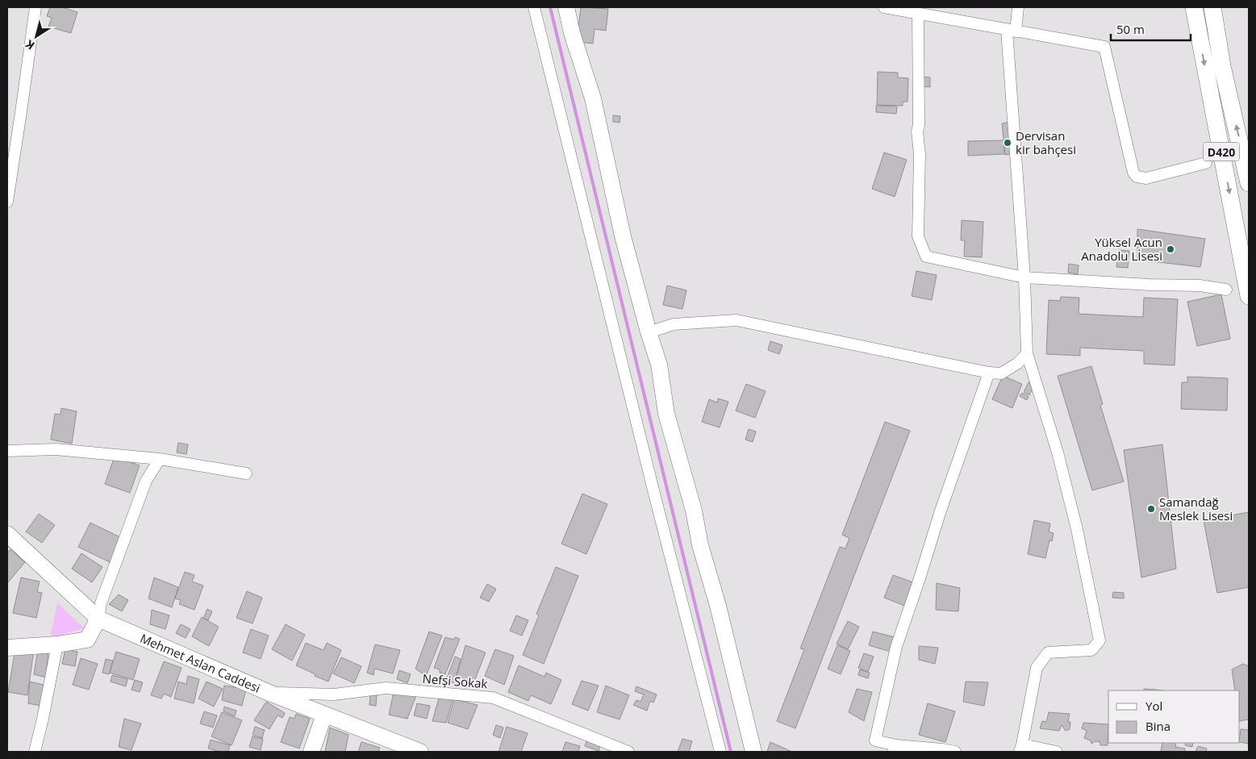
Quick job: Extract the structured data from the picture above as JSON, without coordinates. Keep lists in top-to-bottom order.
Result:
{
  "streets": {
    "main road": ["D420"],
    "street": ["Mehmet Aslan Caddesi", "Nefşi Sokak"]
  },
  "crossings": [
    ["Mehmet Aslan Caddesi", "Nefşi Sokak"]
  ],
  "places": ["Dervisan kir bahçesi", "Yüksel Acun Anadolu Lİsesi", "Samandağ Meslek Lisesi"],
  "legend": ["Yol", "Bina"],
  "scale_bar": "50 m",
  "north": "bottom left"
}
